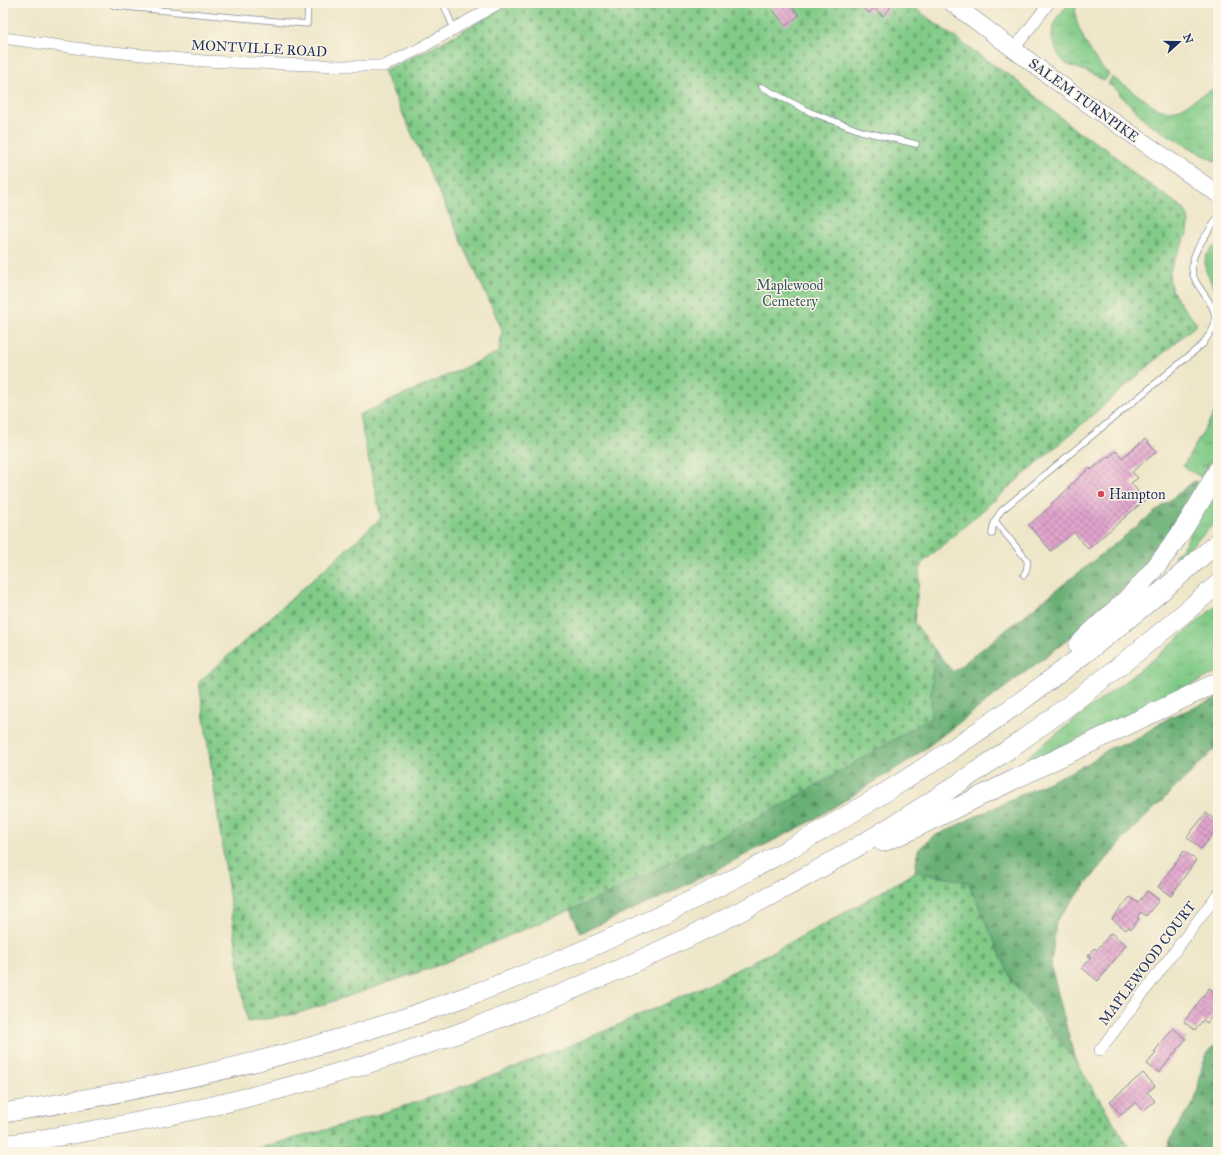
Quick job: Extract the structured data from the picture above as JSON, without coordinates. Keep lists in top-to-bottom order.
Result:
{
  "streets": {
    "main road": ["SALEM TURNPIKE"],
    "street": ["MONTVILLE ROAD", "MAPLEWOOD COURT"]
  },
  "parks": ["Maplewood Cemetery"],
  "places": ["Hampton"],
  "north": "right"
}
